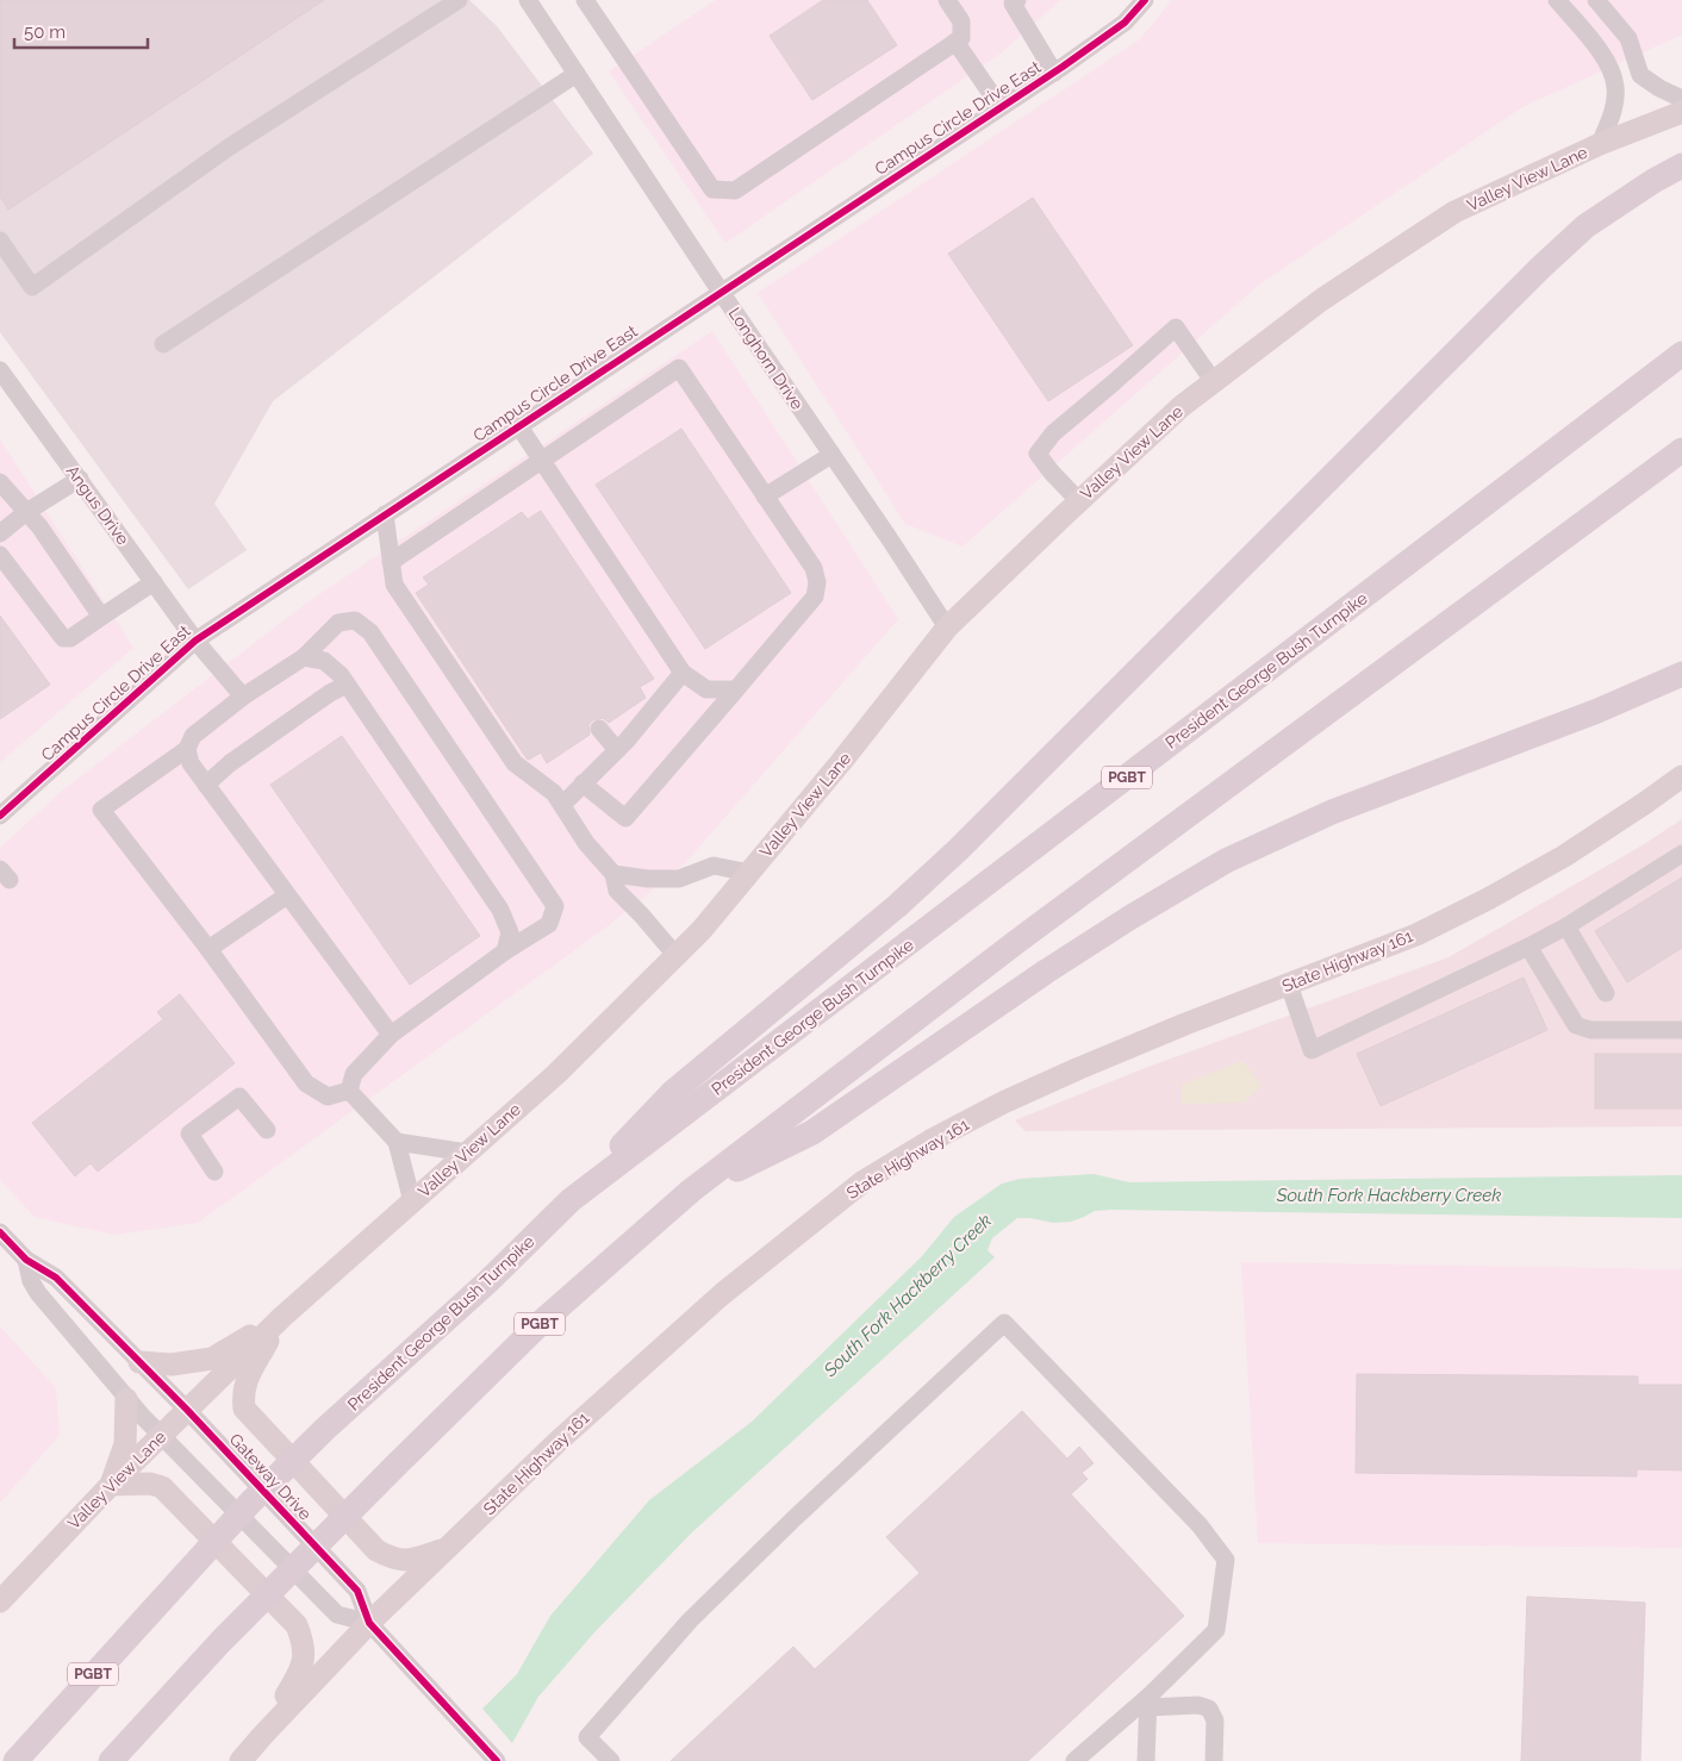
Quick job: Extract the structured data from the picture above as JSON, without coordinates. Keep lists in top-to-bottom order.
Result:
{
  "streets": {
    "highway": ["President George Bush Turnpike", "PGBT"],
    "main road": ["Valley View Lane", "State Highway 161"],
    "street": [
      "Campus Circle Drive East",
      "Longhorn Drive",
      "Angus Drive",
      "Gateway Drive"
    ]
  },
  "crossings": [
    ["Campus Circle Drive East", "Longhorn Drive"],
    ["Campus Circle Drive East", "Angus Drive"],
    ["Valley View Lane", "Longhorn Drive"],
    ["Valley View Lane", "Gateway Drive"],
    ["State Highway 161", "Gateway Drive"]
  ],
  "water": ["South Fork Hackberry Creek"],
  "scale_bar": "50 m"
}
